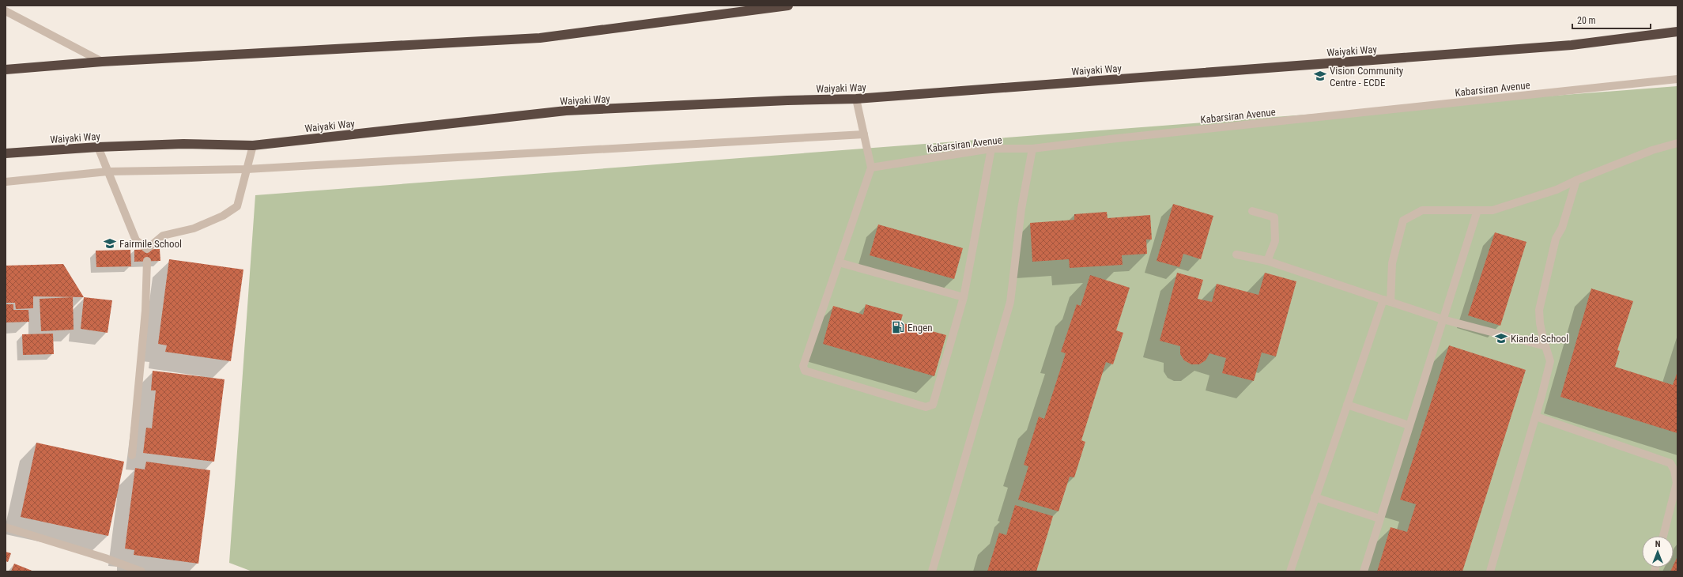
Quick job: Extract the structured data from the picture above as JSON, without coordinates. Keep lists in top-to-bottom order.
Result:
{
  "streets": {
    "highway": ["Waiyaki Way"],
    "street": ["Kabarsiran Avenue"]
  },
  "places": {
    "school or university": ["Vision Community Centre - ECDE", "Fairmile School", "Kianda School"],
    "fuel station": ["Engen"]
  },
  "scale_bar": "20 m",
  "north": "top"
}
